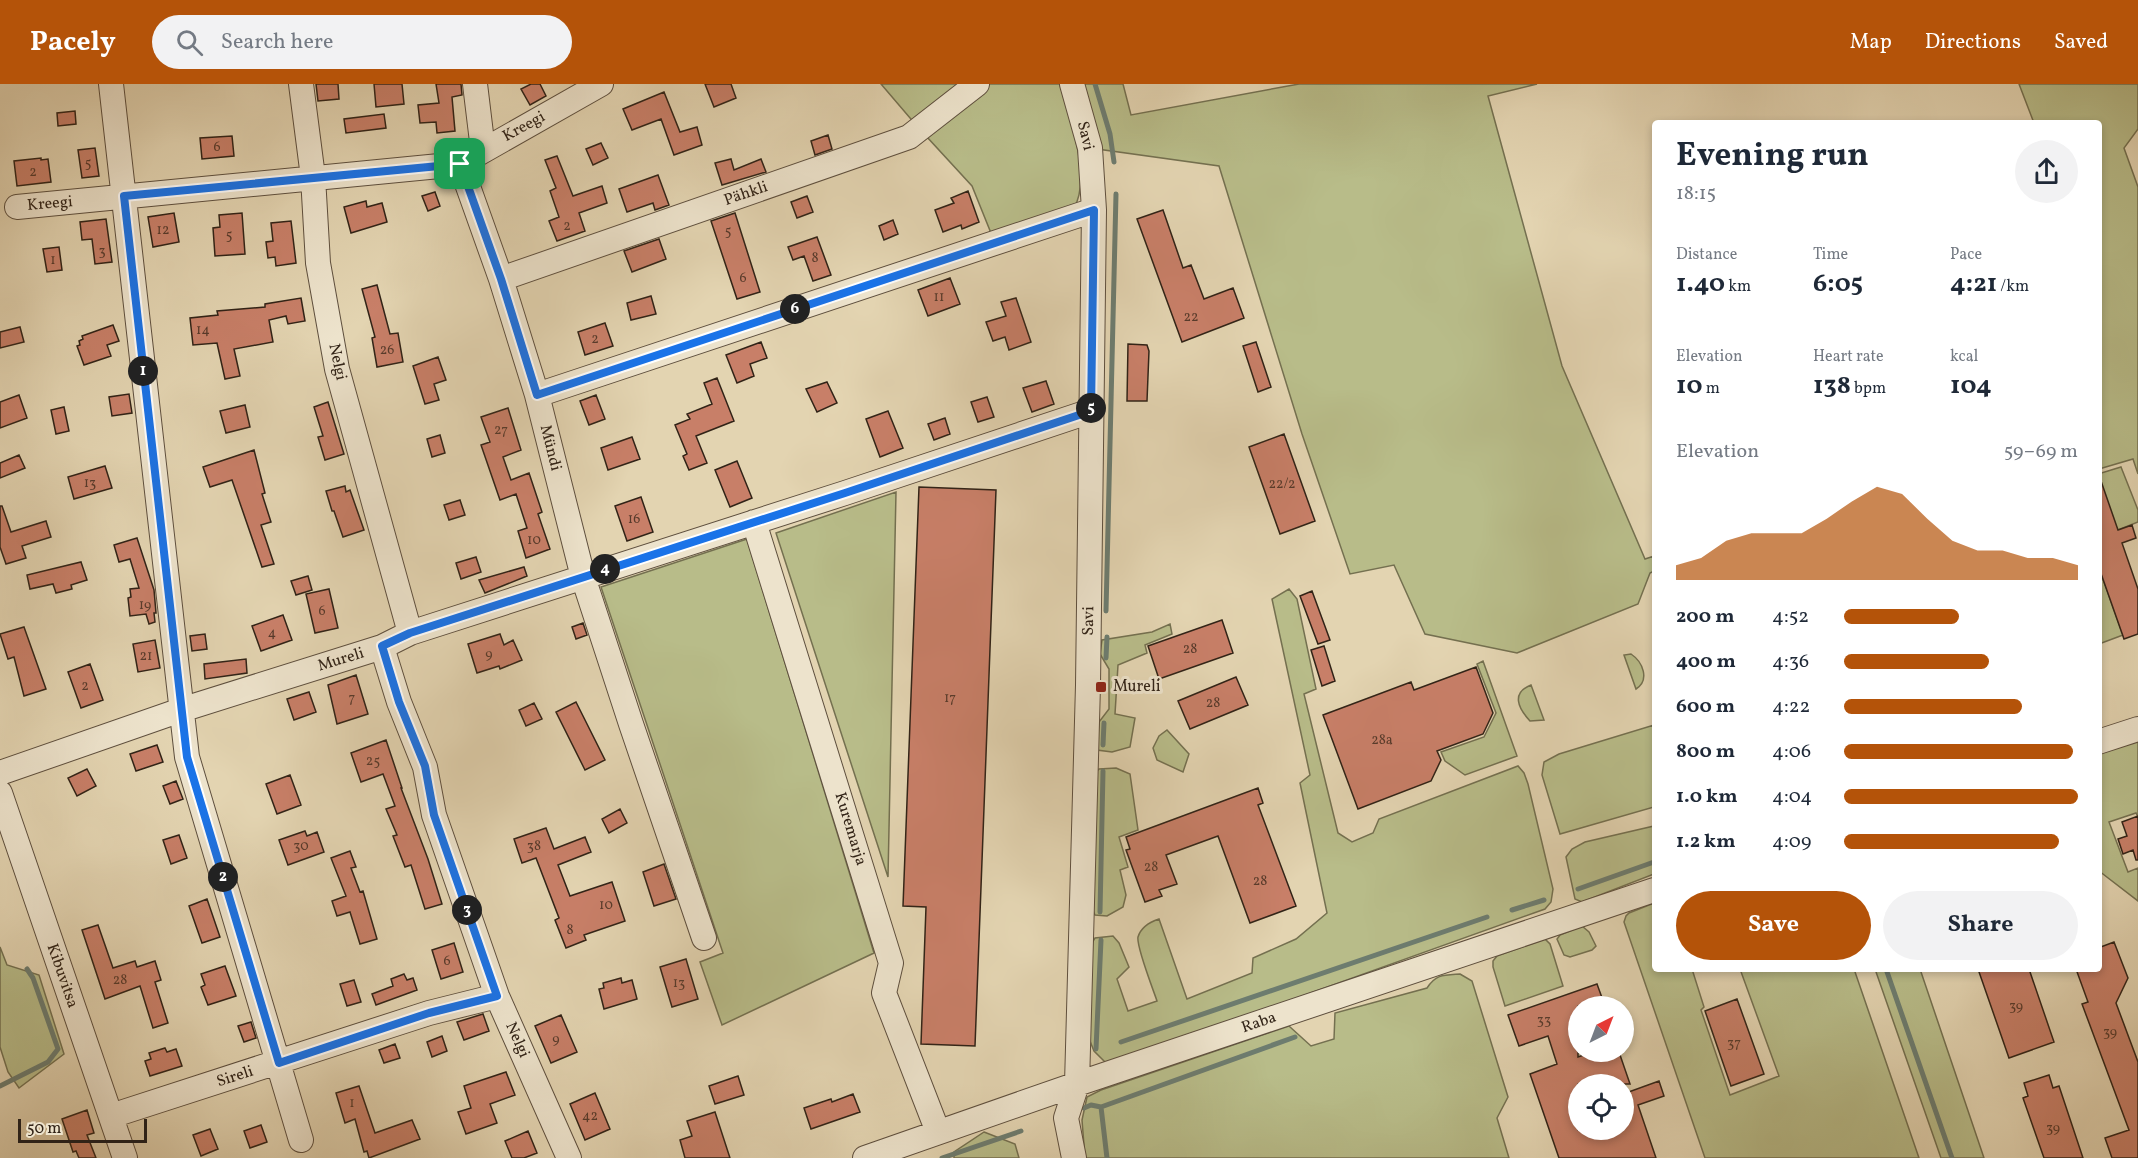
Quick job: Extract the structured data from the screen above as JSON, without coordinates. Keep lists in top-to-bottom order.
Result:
{
  "streets": {
    "street": [
      "Kreegi",
      "Savi",
      "Pähkli",
      "Nelgi",
      "Mündi",
      "Mureli",
      "Kuremarja",
      "Kibuvitsa",
      "Raba",
      "Sireli"
    ]
  },
  "crossings": [
    ["Kreegi", "Nelgi"],
    ["Kreegi", "Mündi"],
    ["Savi", "Mureli"],
    ["Savi", "Raba"],
    ["Pähkli", "Mündi"],
    ["Nelgi", "Mureli"],
    ["Nelgi", "Sireli"],
    ["Mündi", "Mureli"],
    ["Mureli", "Kuremarja"],
    ["Kuremarja", "Raba"],
    ["Kibuvitsa", "Sireli"]
  ],
  "places": {
    "transit": ["Mureli"]
  },
  "house_numbers": [
    "6",
    "5",
    "2",
    "2",
    "12",
    "5",
    "5",
    "3",
    "8",
    "1",
    "6",
    "11",
    "22",
    "14",
    "2",
    "26",
    "27",
    "13",
    "22/2",
    "16",
    "10",
    "19",
    "6",
    "4",
    "28",
    "9",
    "21",
    "2",
    "7",
    "17",
    "28",
    "28a",
    "25",
    "30",
    "38",
    "28",
    "28",
    "10",
    "8",
    "6",
    "28",
    "13",
    "39",
    "33",
    "39",
    "9",
    "37",
    "1",
    "42",
    "39"
  ],
  "scale_bar": "50 m",
  "north": "top right",
  "page": {
    "header": "Pacely",
    "search": "Search here",
    "nav": ["Map", "Directions", "Saved"],
    "heading": ["Evening run", "18:15"],
    "stats": [
      ["Distance", "1.40 km"],
      ["Time", "6:05"],
      ["Pace", "4:21 /km"],
      ["Elevation", "10 m"],
      ["Heart rate", "138 bpm"],
      ["kcal", "104"]
    ],
    "pins": [
      "6",
      "1",
      "5",
      "4",
      "2",
      "3"
    ],
    "chart": ["Elevation", "59–69 m"],
    "list": [
      {
        "name": "200 m",
        "note": "4:52"
      },
      {
        "name": "400 m",
        "note": "4:36"
      },
      {
        "name": "600 m",
        "note": "4:22"
      },
      {
        "name": "800 m",
        "note": "4:06"
      },
      {
        "name": "1.0 km",
        "note": "4:04"
      },
      {
        "name": "1.2 km",
        "note": "4:09"
      }
    ],
    "buttons": ["Save", "Share"],
    "scale": "50 m"
  }
}
